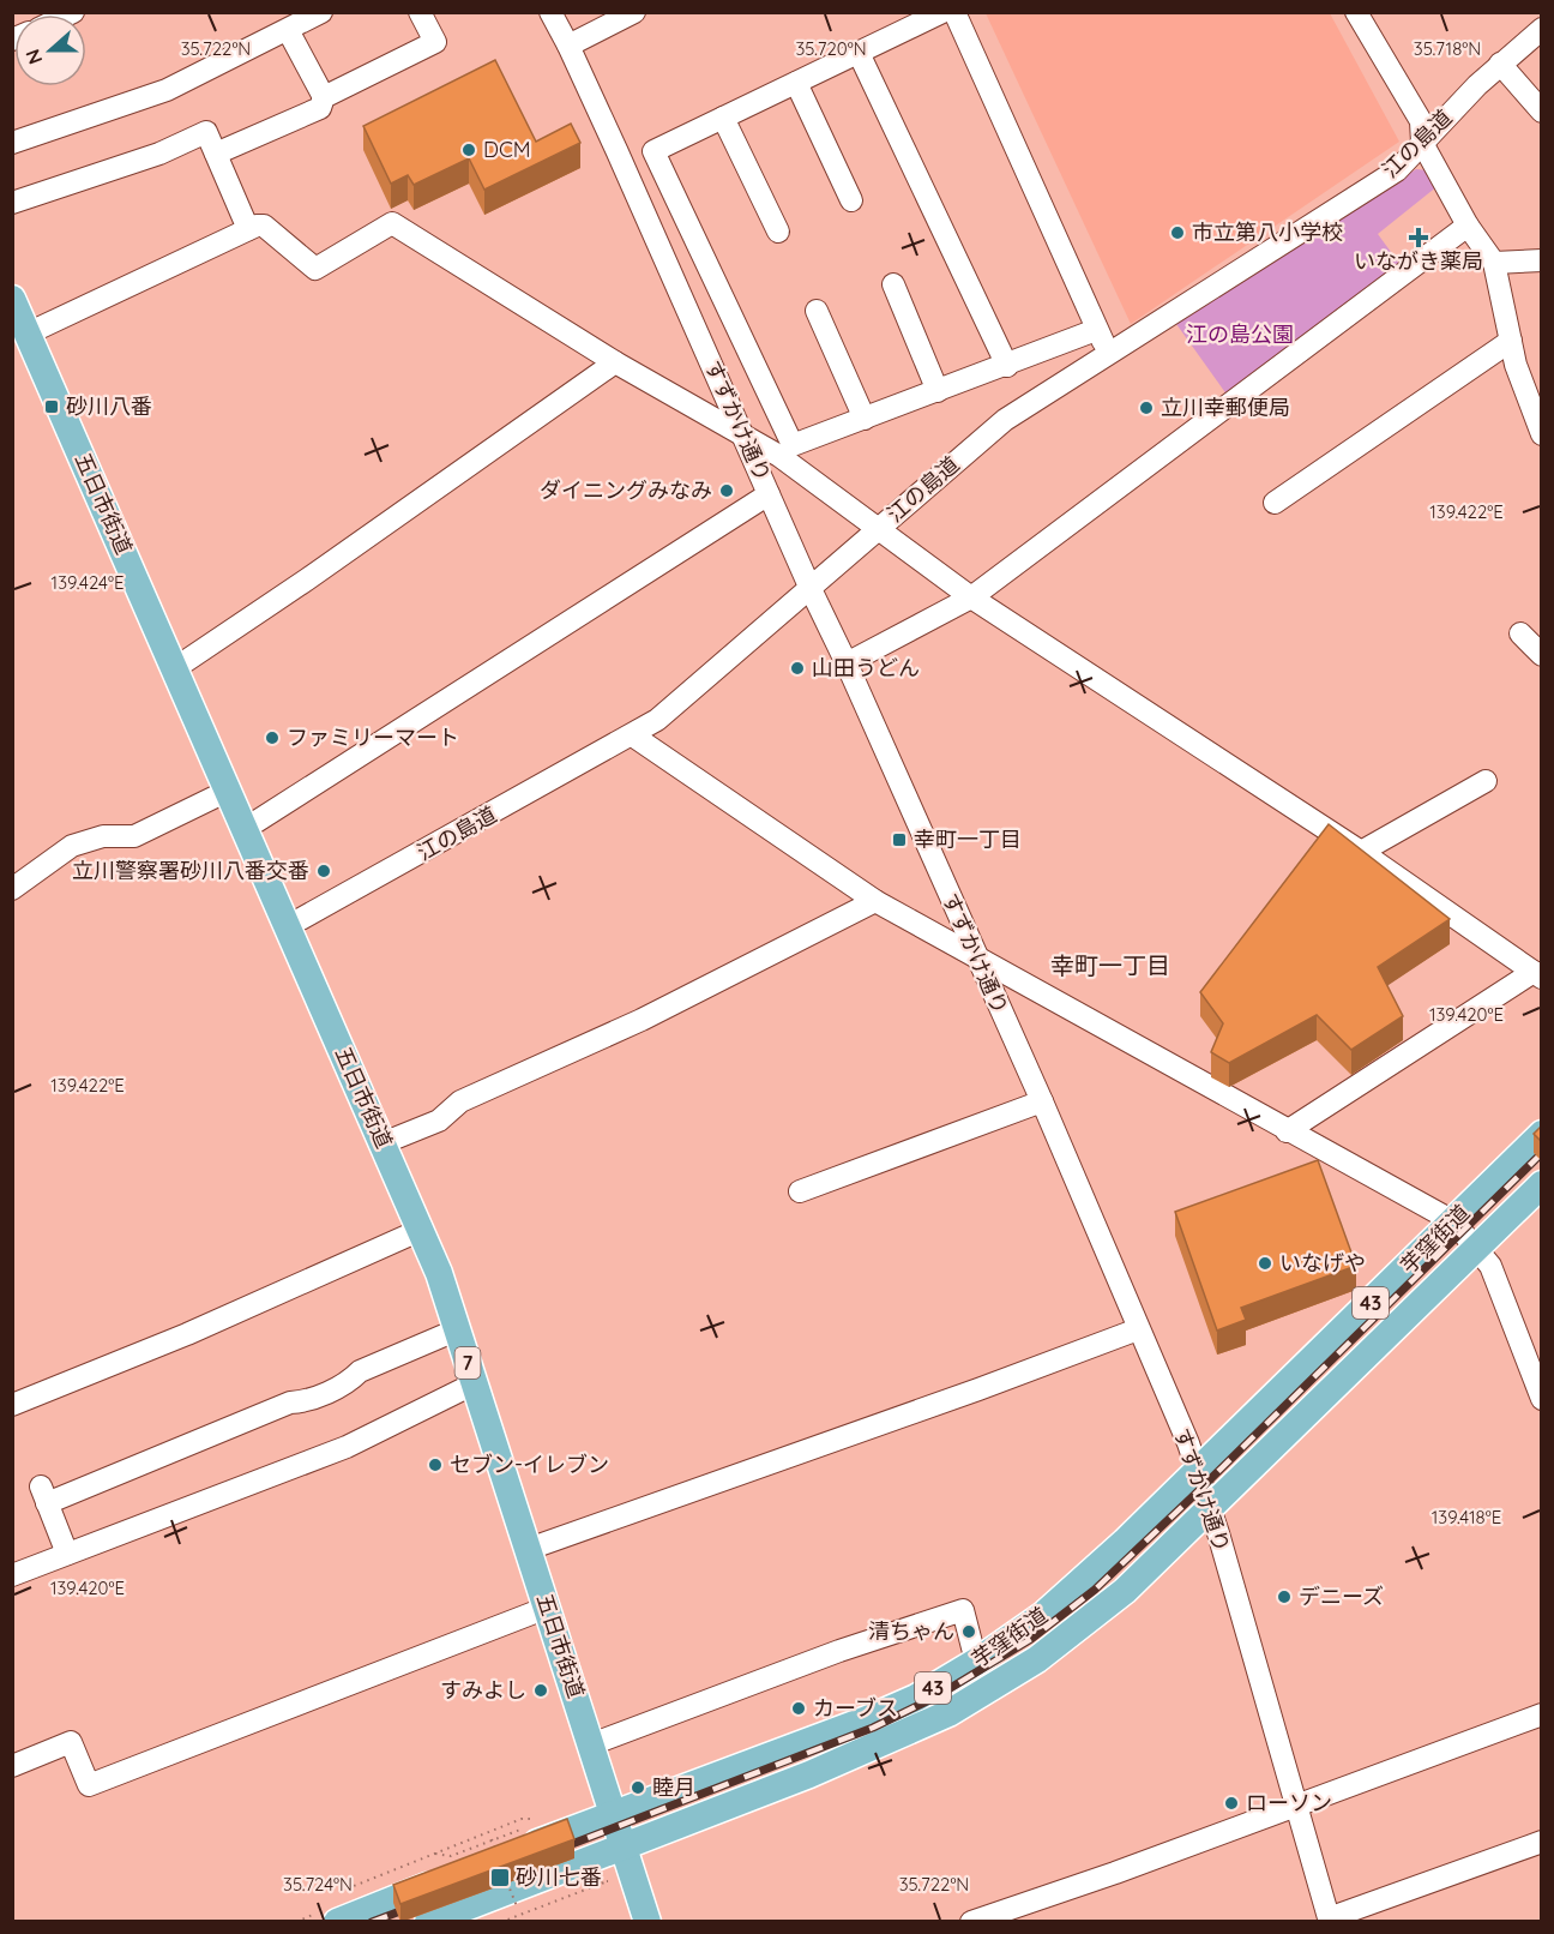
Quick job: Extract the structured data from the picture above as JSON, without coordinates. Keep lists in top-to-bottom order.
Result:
{
  "streets": {
    "main road": [
      "五日市街道",
      "芋窪街道",
      "43",
      "7"
    ],
    "street": ["江の島道", "すずかけ通り"]
  },
  "crossings": [
    ["江の島道", "すずかけ通り"],
    ["江の島道", "五日市街道"],
    ["すずかけ通り", "芋窪街道"],
    ["五日市街道", "芋窪街道"]
  ],
  "districts": ["幸町一丁目"],
  "parks": ["江の島公園"],
  "places": {
    "other": [
      "DCM",
      "市立第八小学校",
      "立川幸郵便局",
      "ダイニングみなみ",
      "山田うどん",
      "ファミリーマート",
      "立川警察署砂川八番交番",
      "いなげや",
      "セブン-イレブン",
      "デニーズ",
      "清ちゃん",
      "すみよし",
      "カーブス",
      "睦月",
      "ローソン"
    ],
    "health": ["いながき薬局"],
    "transit": ["砂川八番", "幸町一丁目", "砂川七番"]
  },
  "north": "left",
  "coordinates": [
    "35.722°N",
    "35.720°N",
    "35.718°N",
    "139.422°E",
    "139.424°E",
    "139.420°E",
    "139.418°E",
    "35.724°N"
  ]
}
